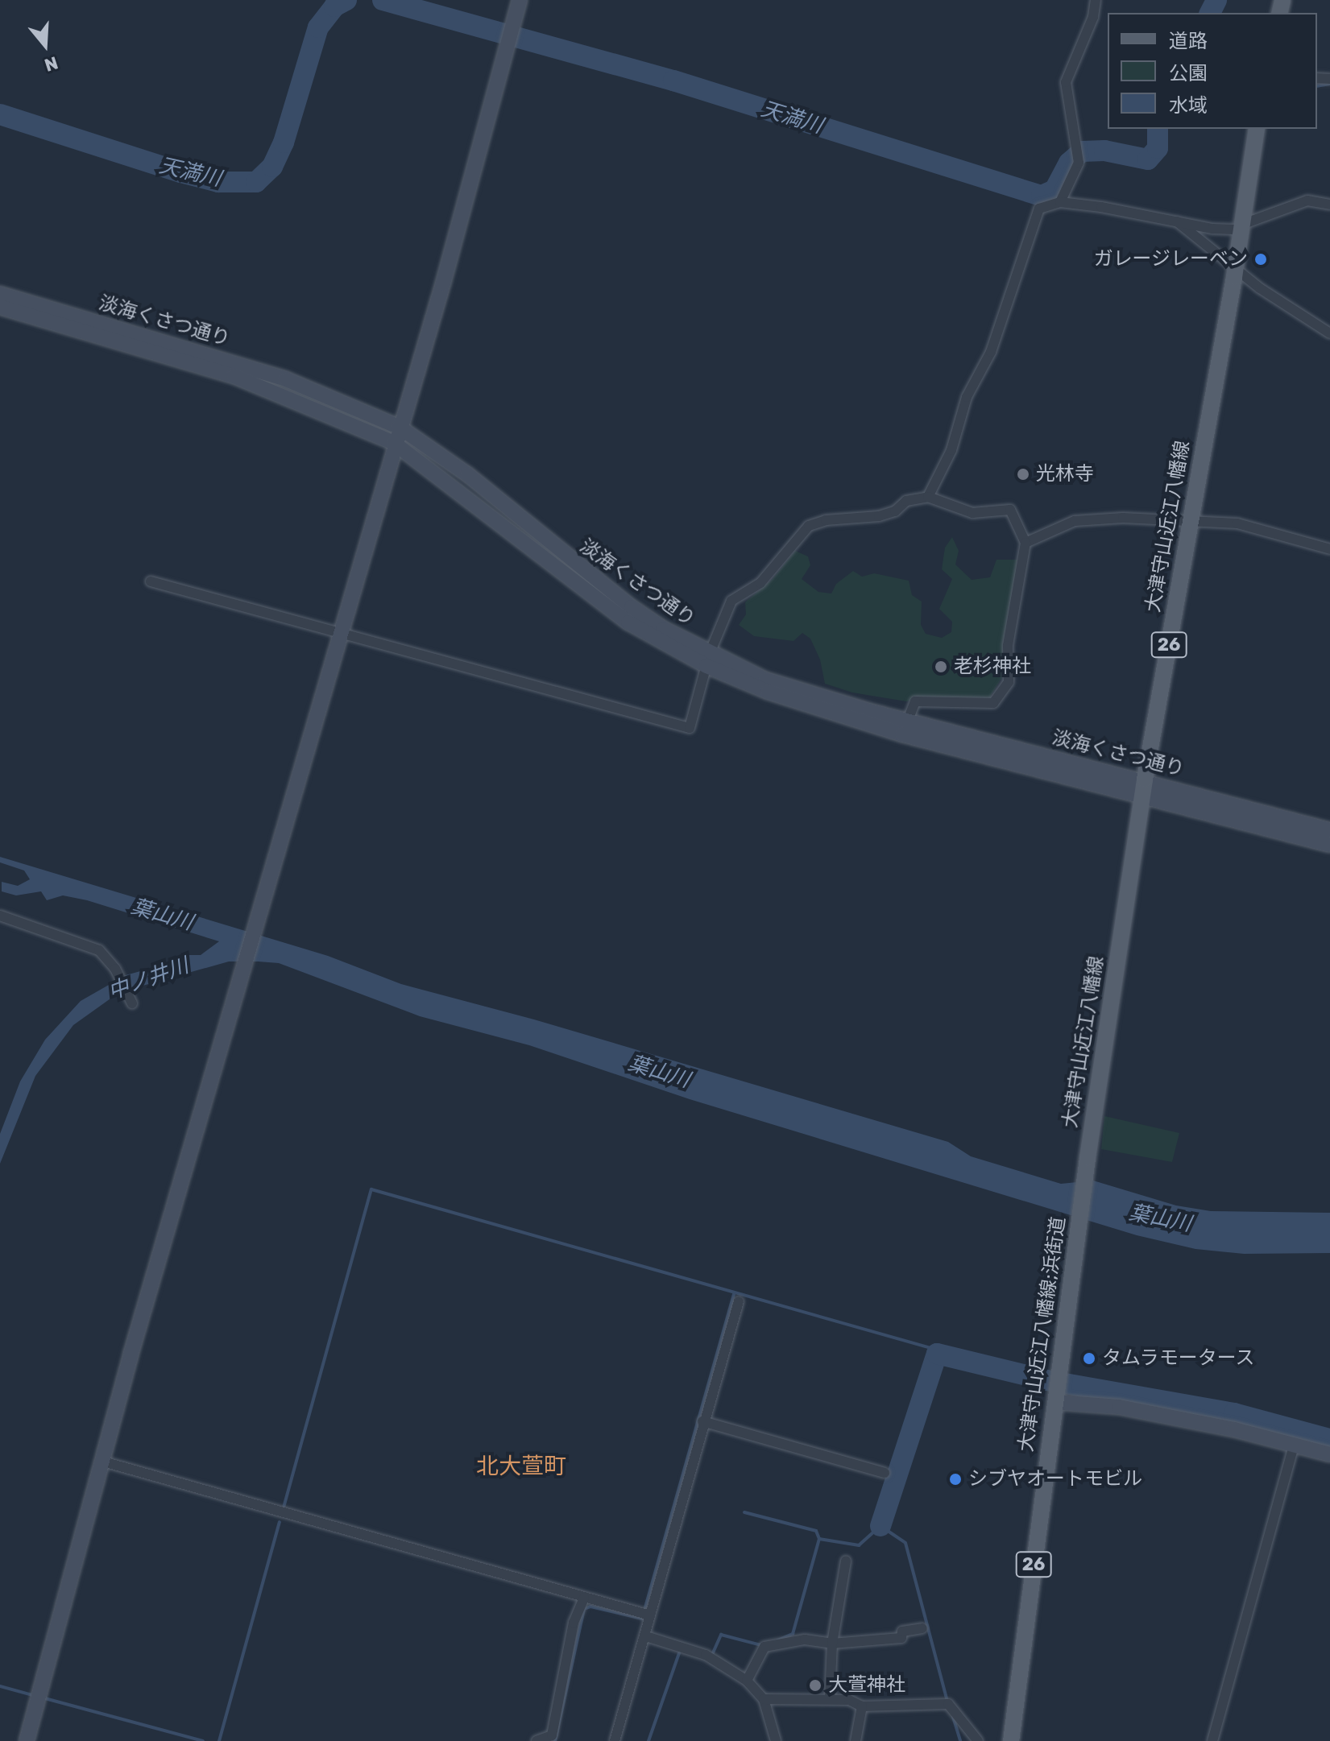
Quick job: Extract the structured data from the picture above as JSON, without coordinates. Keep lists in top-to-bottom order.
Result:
{
  "streets": {
    "main road": ["大津守山近江八幡線", "26", "大津守山近江八幡線;浜街道"],
    "street": ["淡海くさつ通り"]
  },
  "crossings": [
    ["淡海くさつ通り", "大津守山近江八幡線"],
    ["大津守山近江八幡線", "大津守山近江八幡線;浜街道"]
  ],
  "districts": ["北大萱町"],
  "water": ["天満川", "葉山川", "中ノ井川"],
  "places": [
    "ガレージレーベン",
    "光林寺",
    "老杉神社",
    "タムラモータース",
    "シブヤオートモビル",
    "大萱神社"
  ],
  "legend": ["道路", "公園", "水域"],
  "north": "bottom"
}
